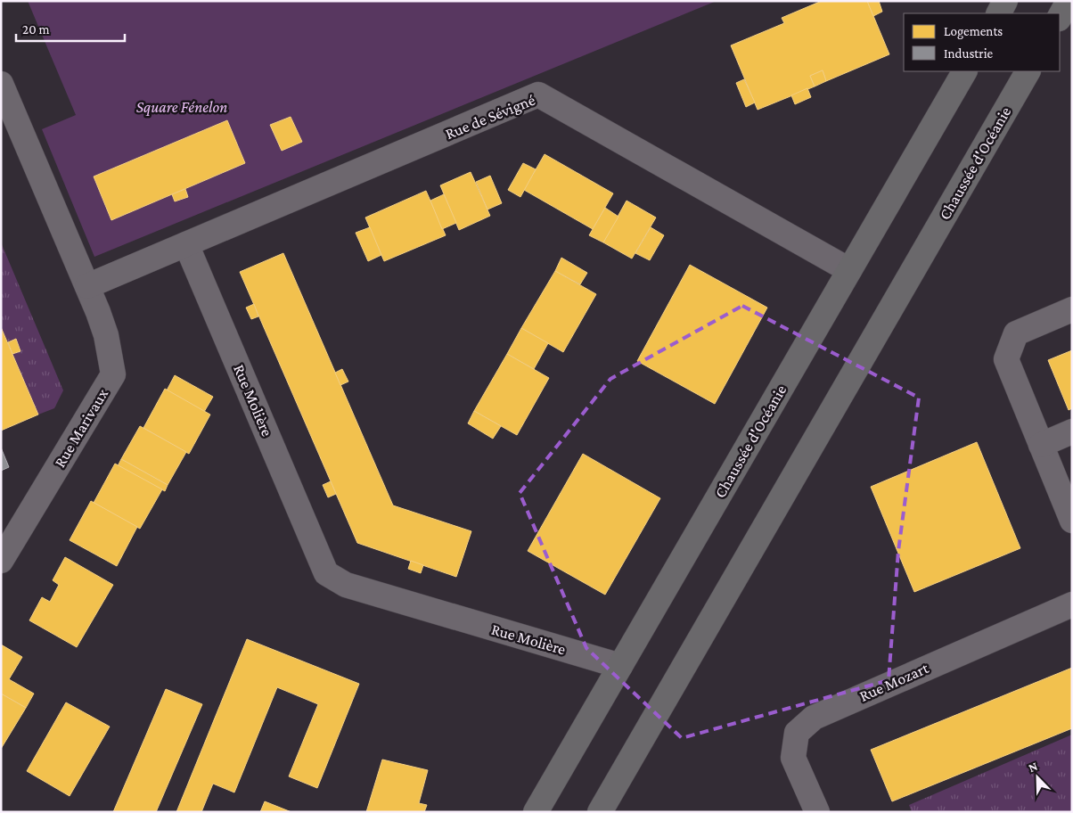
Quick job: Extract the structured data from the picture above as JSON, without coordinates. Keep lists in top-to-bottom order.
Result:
{
  "streets": {
    "main road": ["Chaussée d'Océanie"],
    "street": [
      "Rue de Sévigné",
      "Rue Molière",
      "Rue Marivaux",
      "Rue Mozart"
    ]
  },
  "crossings": [
    ["Rue de Sévigné", "Chaussée d'Océanie"],
    ["Rue de Sévigné", "Rue Molière"],
    ["Chaussée d'Océanie", "Rue Molière"]
  ],
  "parks": ["Square Fénelon"],
  "legend": ["Logements", "Industrie"],
  "scale_bar": "20 m",
  "north": "top left"
}
